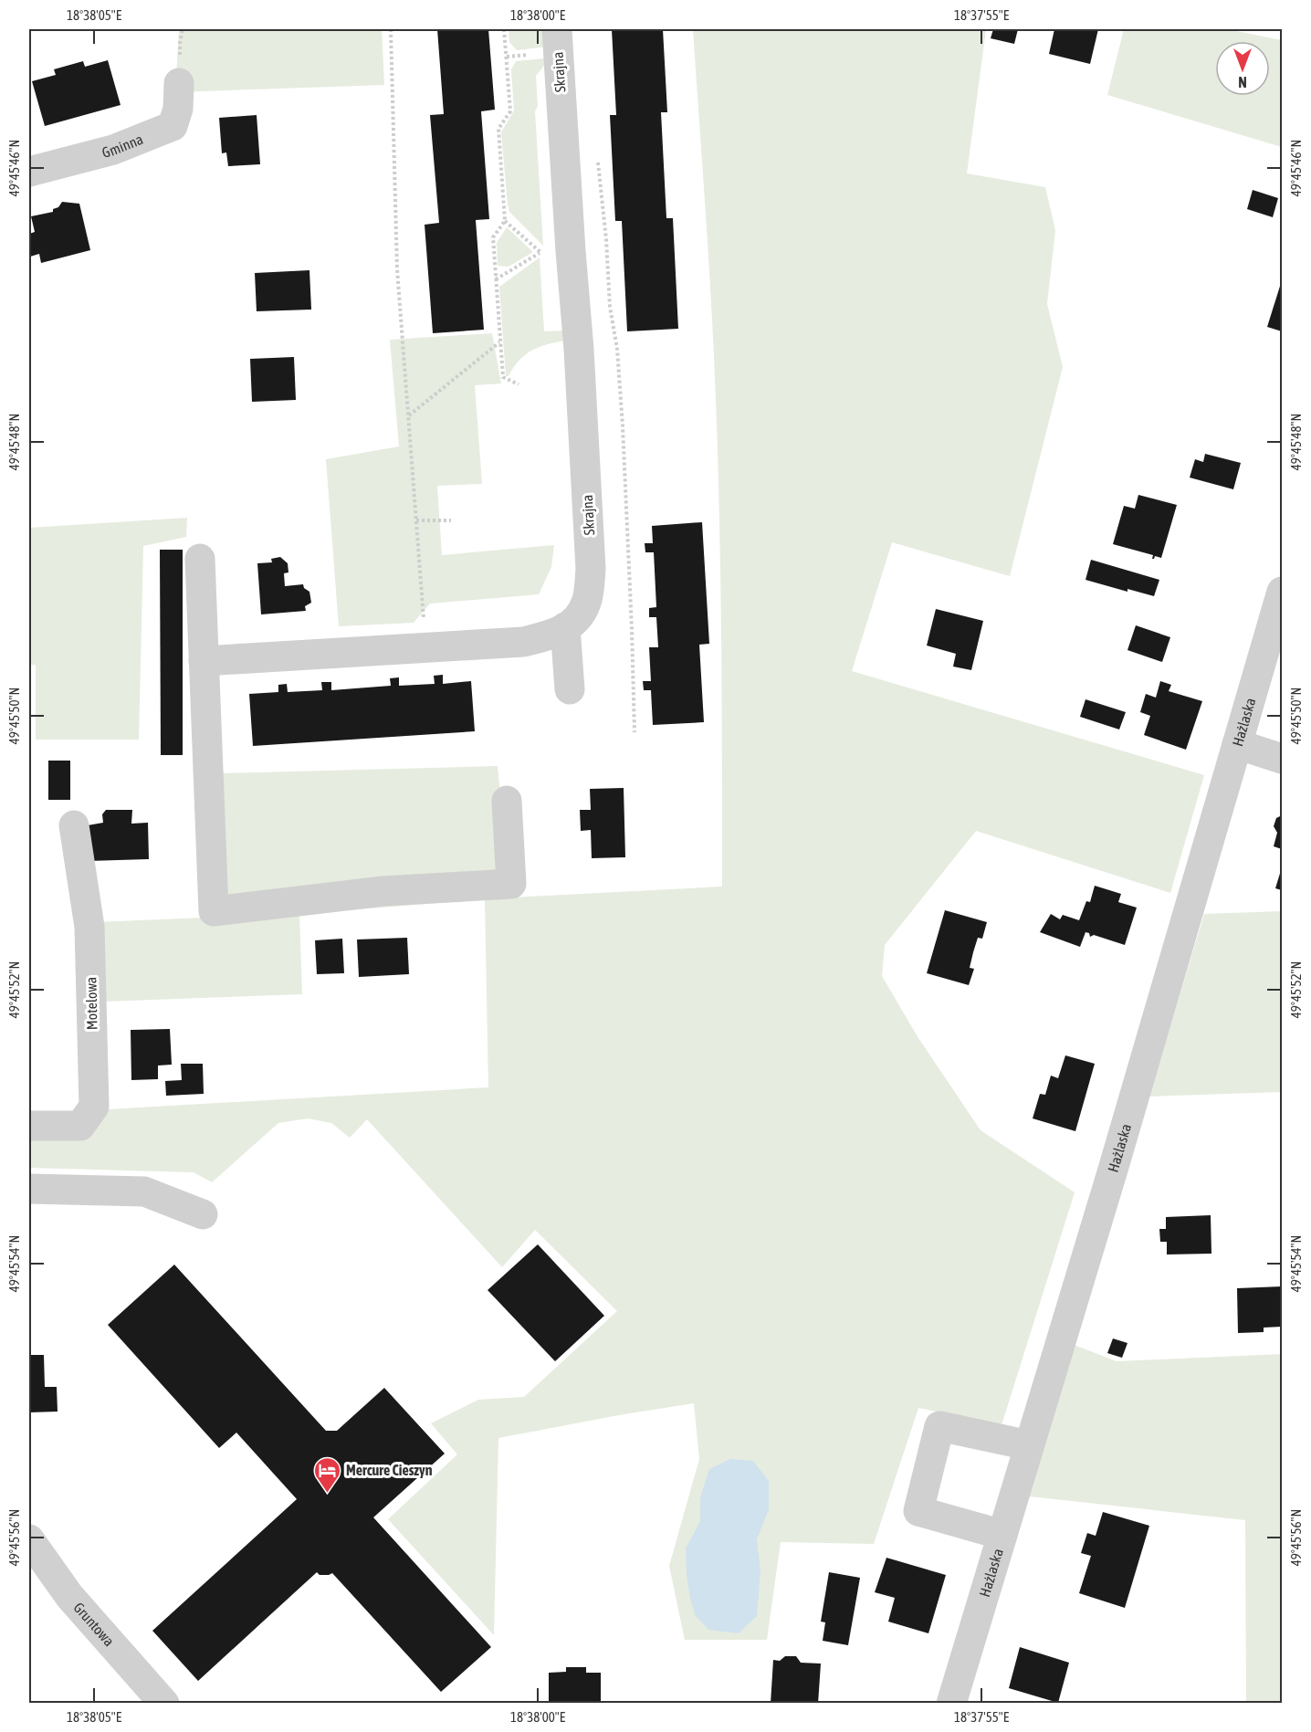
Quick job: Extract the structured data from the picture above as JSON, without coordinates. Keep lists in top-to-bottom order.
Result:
{
  "streets": {
    "street": [
      "Skrajna",
      "Gminna",
      "Hażlaska",
      "Motelowa",
      "Gruntowa"
    ]
  },
  "places": {
    "hotel": ["Mercure Cieszyn"]
  },
  "north": "bottom",
  "coordinates": [
    "18°38'05\"E",
    "18°38'00\"E",
    "18°37'55\"E",
    "49°45'46\"N",
    "49°45'48\"N",
    "49°45'50\"N",
    "49°45'52\"N",
    "49°45'54\"N",
    "49°45'56\"N"
  ]
}
